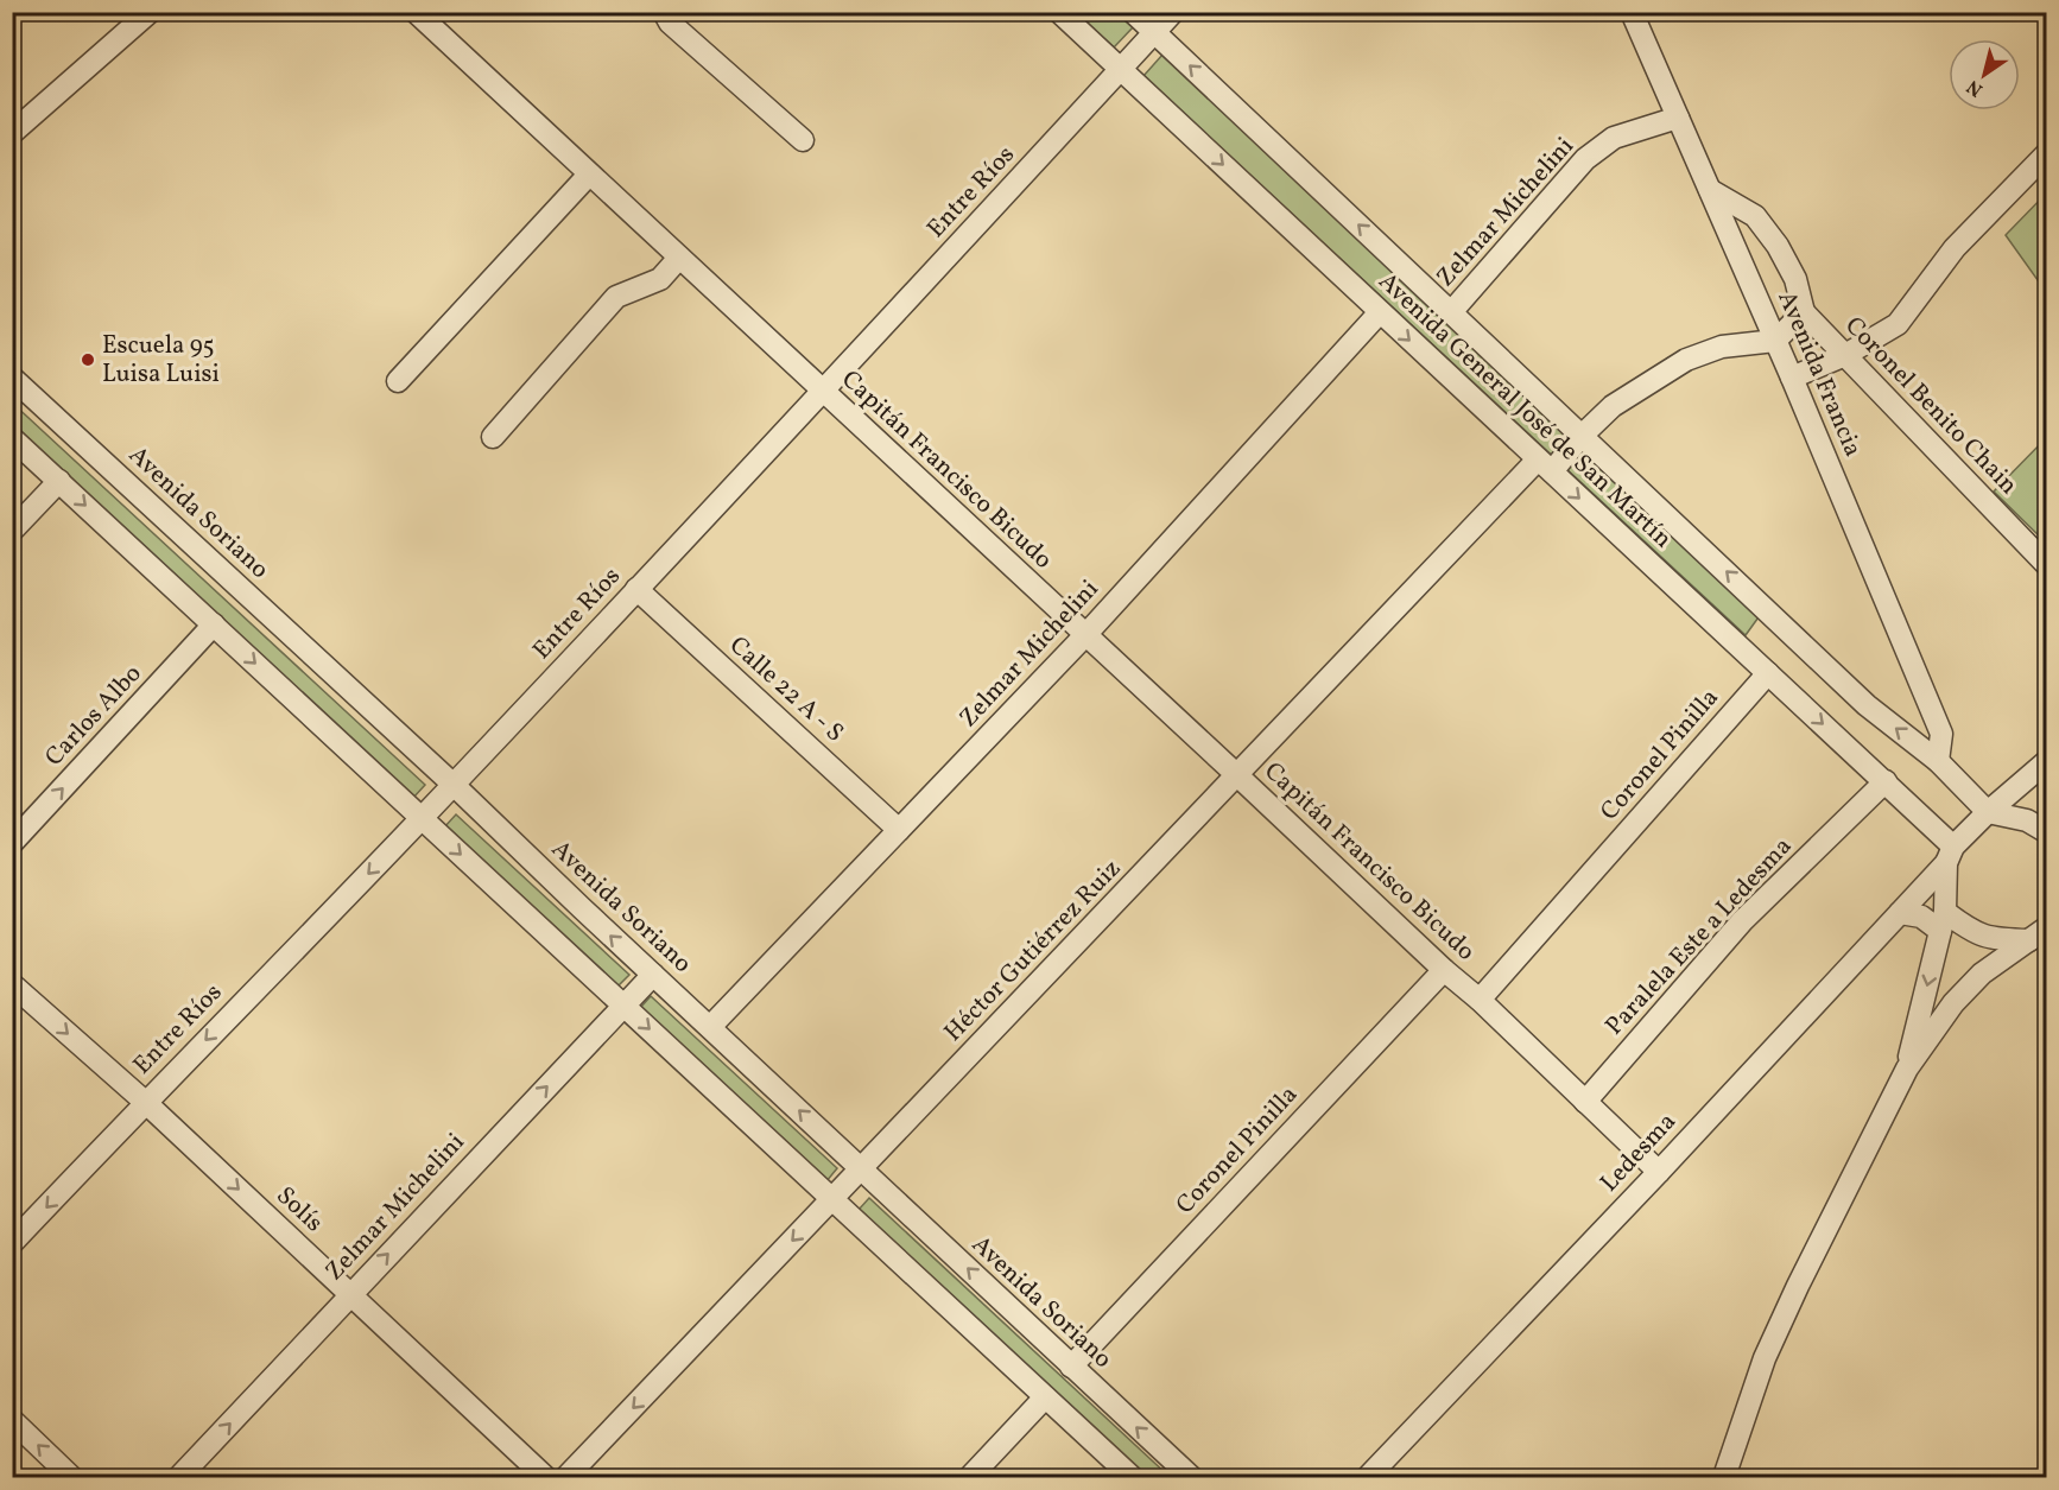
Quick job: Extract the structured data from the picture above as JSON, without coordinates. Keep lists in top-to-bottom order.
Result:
{
  "streets": {
    "street": [
      "Entre Ríos",
      "Zelmar Michelini",
      "Avenida Francia",
      "Coronel Benito Chain",
      "Avenida General José de San Martín",
      "Capitán Francisco Bicudo",
      "Avenida Soriano",
      "Calle 22 A - S",
      "Carlos Albo",
      "Coronel Pinilla",
      "Paralela Este a Ledesma",
      "Héctor Gutiérrez Ruiz",
      "Ledesma",
      "Solís"
    ]
  },
  "crossings": [
    ["Entre Ríos", "Avenida General José de San Martín"],
    ["Entre Ríos", "Capitán Francisco Bicudo"],
    ["Entre Ríos", "Avenida Soriano"],
    ["Entre Ríos", "Calle 22 A - S"],
    ["Entre Ríos", "Solís"],
    ["Zelmar Michelini", "Avenida Francia"],
    ["Zelmar Michelini", "Avenida General José de San Martín"],
    ["Zelmar Michelini", "Capitán Francisco Bicudo"],
    ["Zelmar Michelini", "Avenida Soriano"],
    ["Zelmar Michelini", "Calle 22 A - S"],
    ["Zelmar Michelini", "Solís"],
    ["Avenida Francia", "Avenida General José de San Martín"],
    ["Avenida Francia", "Héctor Gutiérrez Ruiz"],
    ["Avenida General José de San Martín", "Coronel Pinilla"],
    ["Avenida General José de San Martín", "Paralela Este a Ledesma"],
    ["Avenida General José de San Martín", "Héctor Gutiérrez Ruiz"],
    ["Avenida General José de San Martín", "Ledesma"],
    ["Capitán Francisco Bicudo", "Coronel Pinilla"],
    ["Capitán Francisco Bicudo", "Paralela Este a Ledesma"],
    ["Capitán Francisco Bicudo", "Héctor Gutiérrez Ruiz"],
    ["Capitán Francisco Bicudo", "Ledesma"],
    ["Avenida Soriano", "Coronel Pinilla"],
    ["Avenida Soriano", "Héctor Gutiérrez Ruiz"]
  ],
  "one_way": ["Carlos Albo", "Solís"],
  "places": ["Escuela 95 Luisa Luisi"],
  "north": "bottom left"
}
